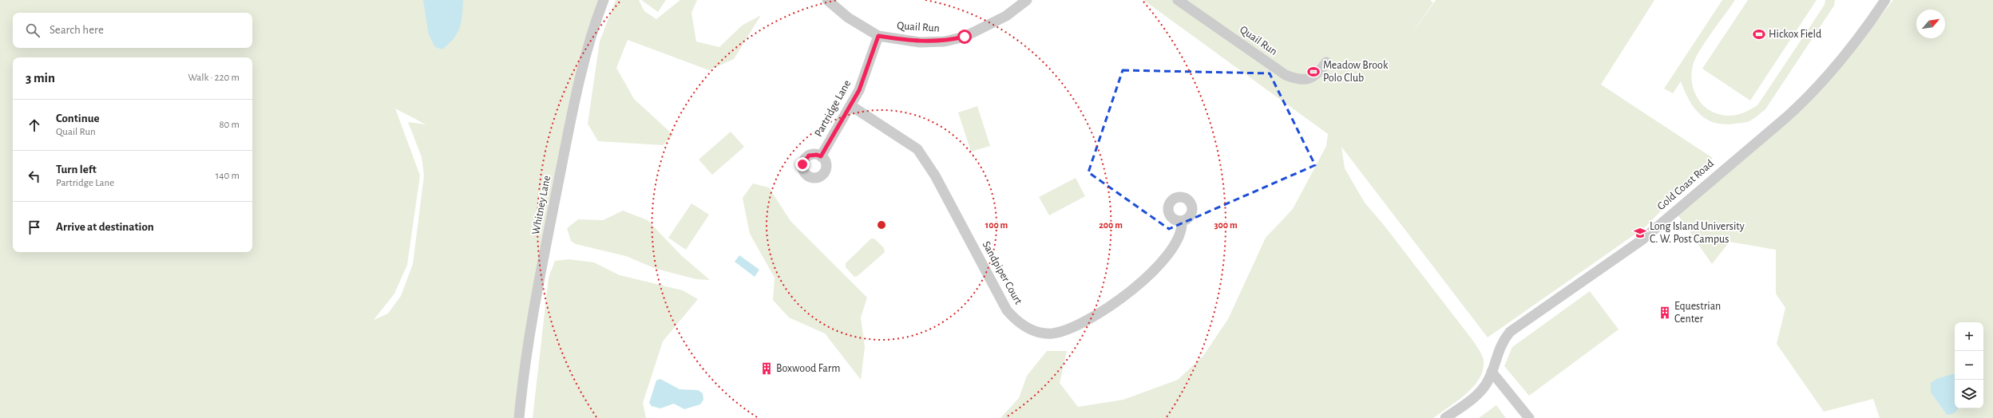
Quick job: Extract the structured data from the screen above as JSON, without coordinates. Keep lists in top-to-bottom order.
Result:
{
  "streets": {
    "street": [
      "Quail Run",
      "Partridge Lane",
      "Gold Coast Road",
      "Whitney Lane",
      "Sandpiper Court"
    ]
  },
  "crossings": [
    ["Quail Run", "Partridge Lane"],
    ["Partridge Lane", "Sandpiper Court"]
  ],
  "places": {
    "sports": ["Hickox Field", "Meadow Brook Polo Club"],
    "school or university": ["Long Island University C. W. Post Campus"],
    "building": ["Equestrian Center", "Boxwood Farm"]
  },
  "north": "top right",
  "page": {
    "search": "Search here",
    "heading": ["3 min", "Walk · 220 m"],
    "list": [
      ["Continue", "Quail Run", "80 m"],
      ["Turn left", "Partridge Lane", "140 m"],
      "Arrive at destination"
    ],
    "map_buttons": ["+", "−"]
  },
  "rings": ["100 m", "200 m", "300 m"]
}
